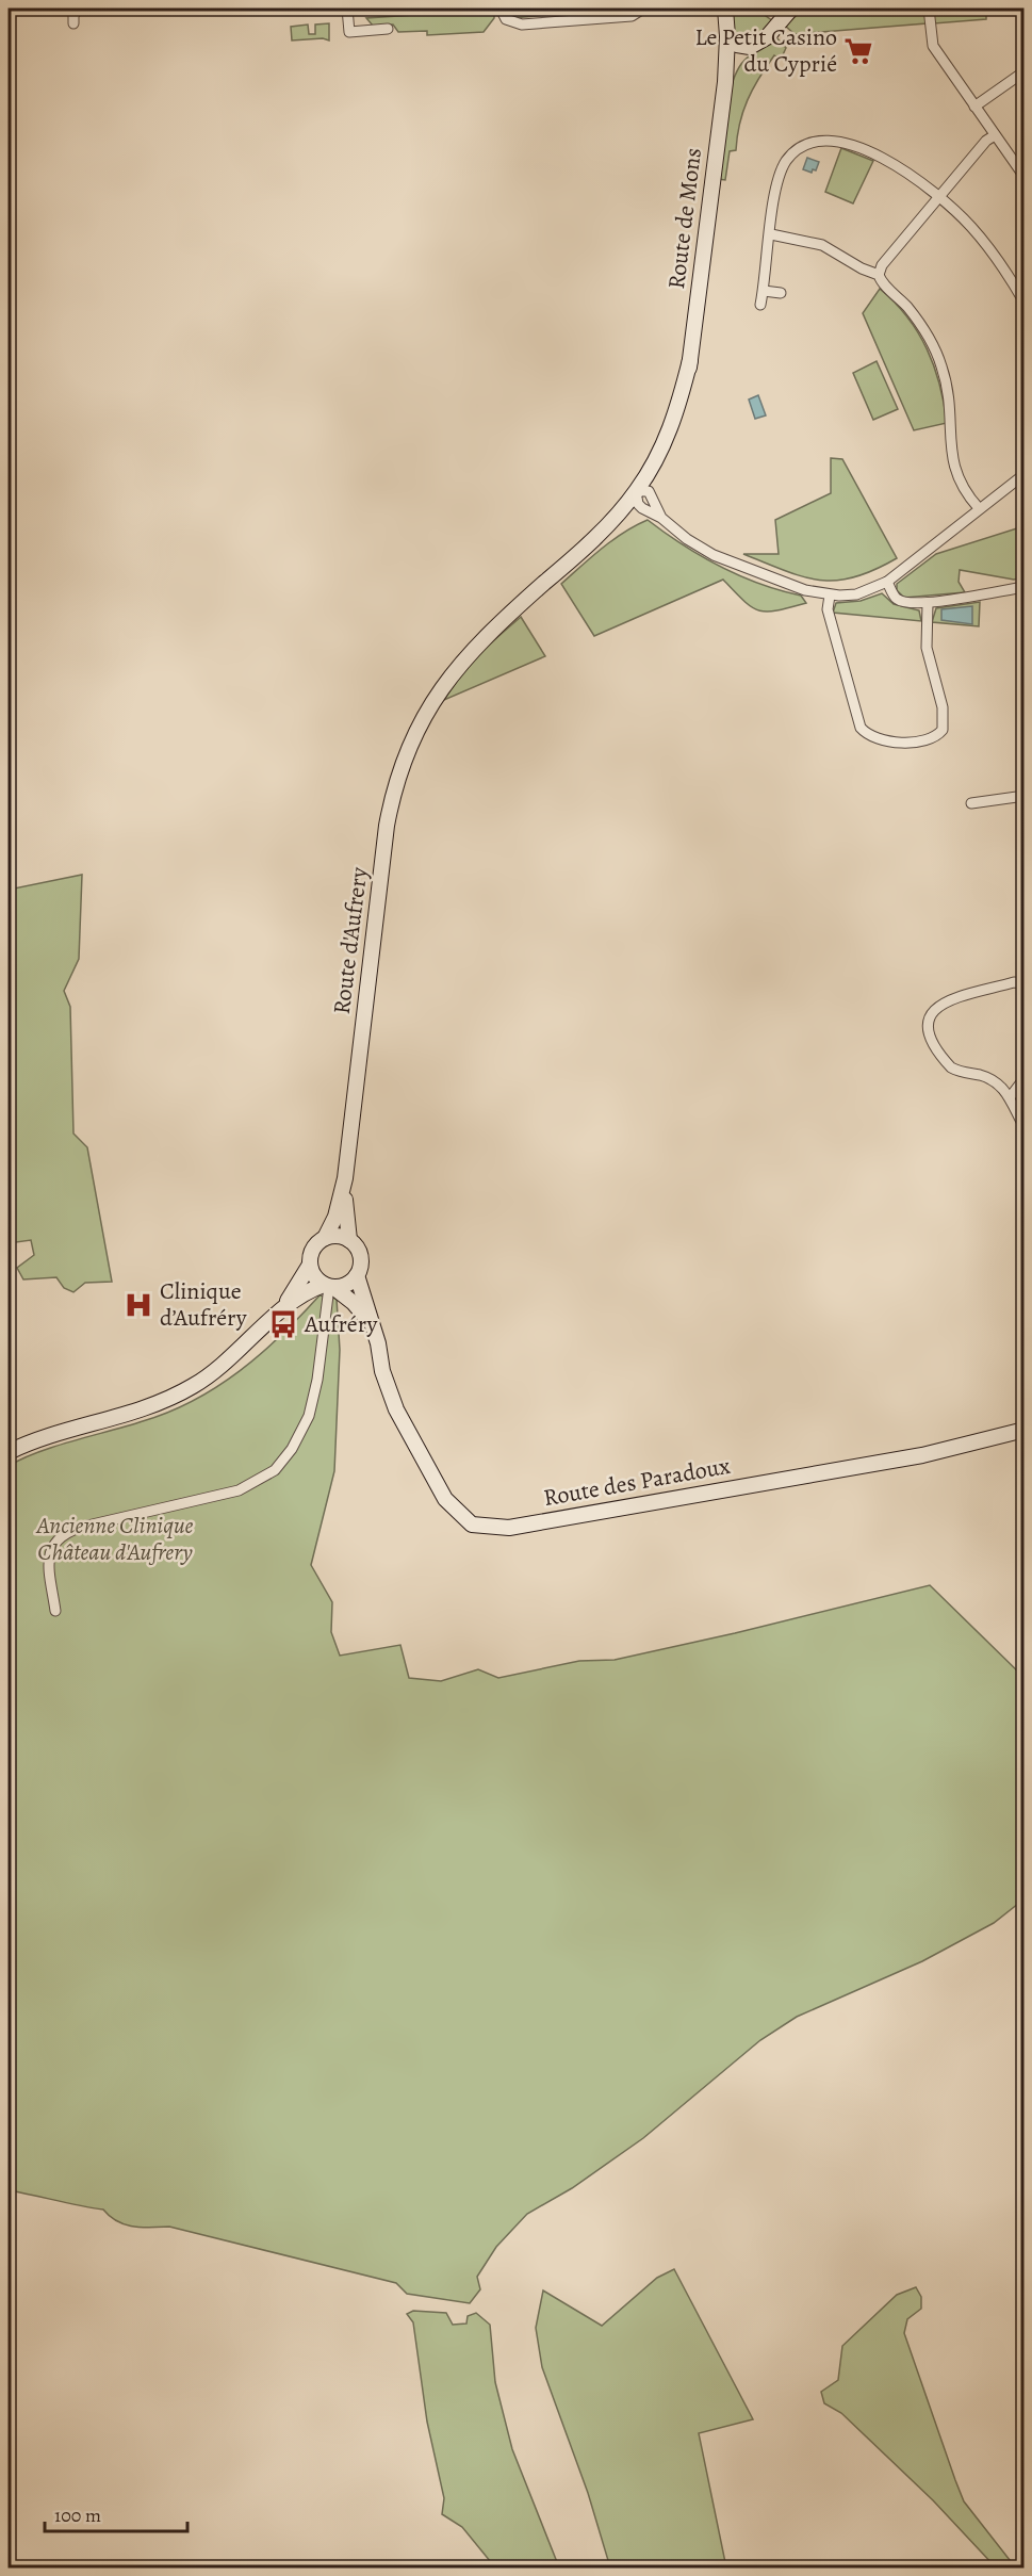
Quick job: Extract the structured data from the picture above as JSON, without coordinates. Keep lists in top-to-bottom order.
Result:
{
  "streets": {
    "main road": ["Route de Mons", "Route d'Aufrery", "Route des Paradoux"]
  },
  "crossings": [
    ["Route de Mons", "Route d'Aufrery"],
    ["Route d'Aufrery", "Route des Paradoux"]
  ],
  "parks": ["Ancienne Clinique Château d'Aufrery"],
  "places": {
    "supermarket": ["Le Petit Casino du Cyprié"],
    "hospital": ["Clinique d’Aufréry"],
    "bus stop": ["Aufréry"]
  },
  "scale_bar": "100 m"
}
